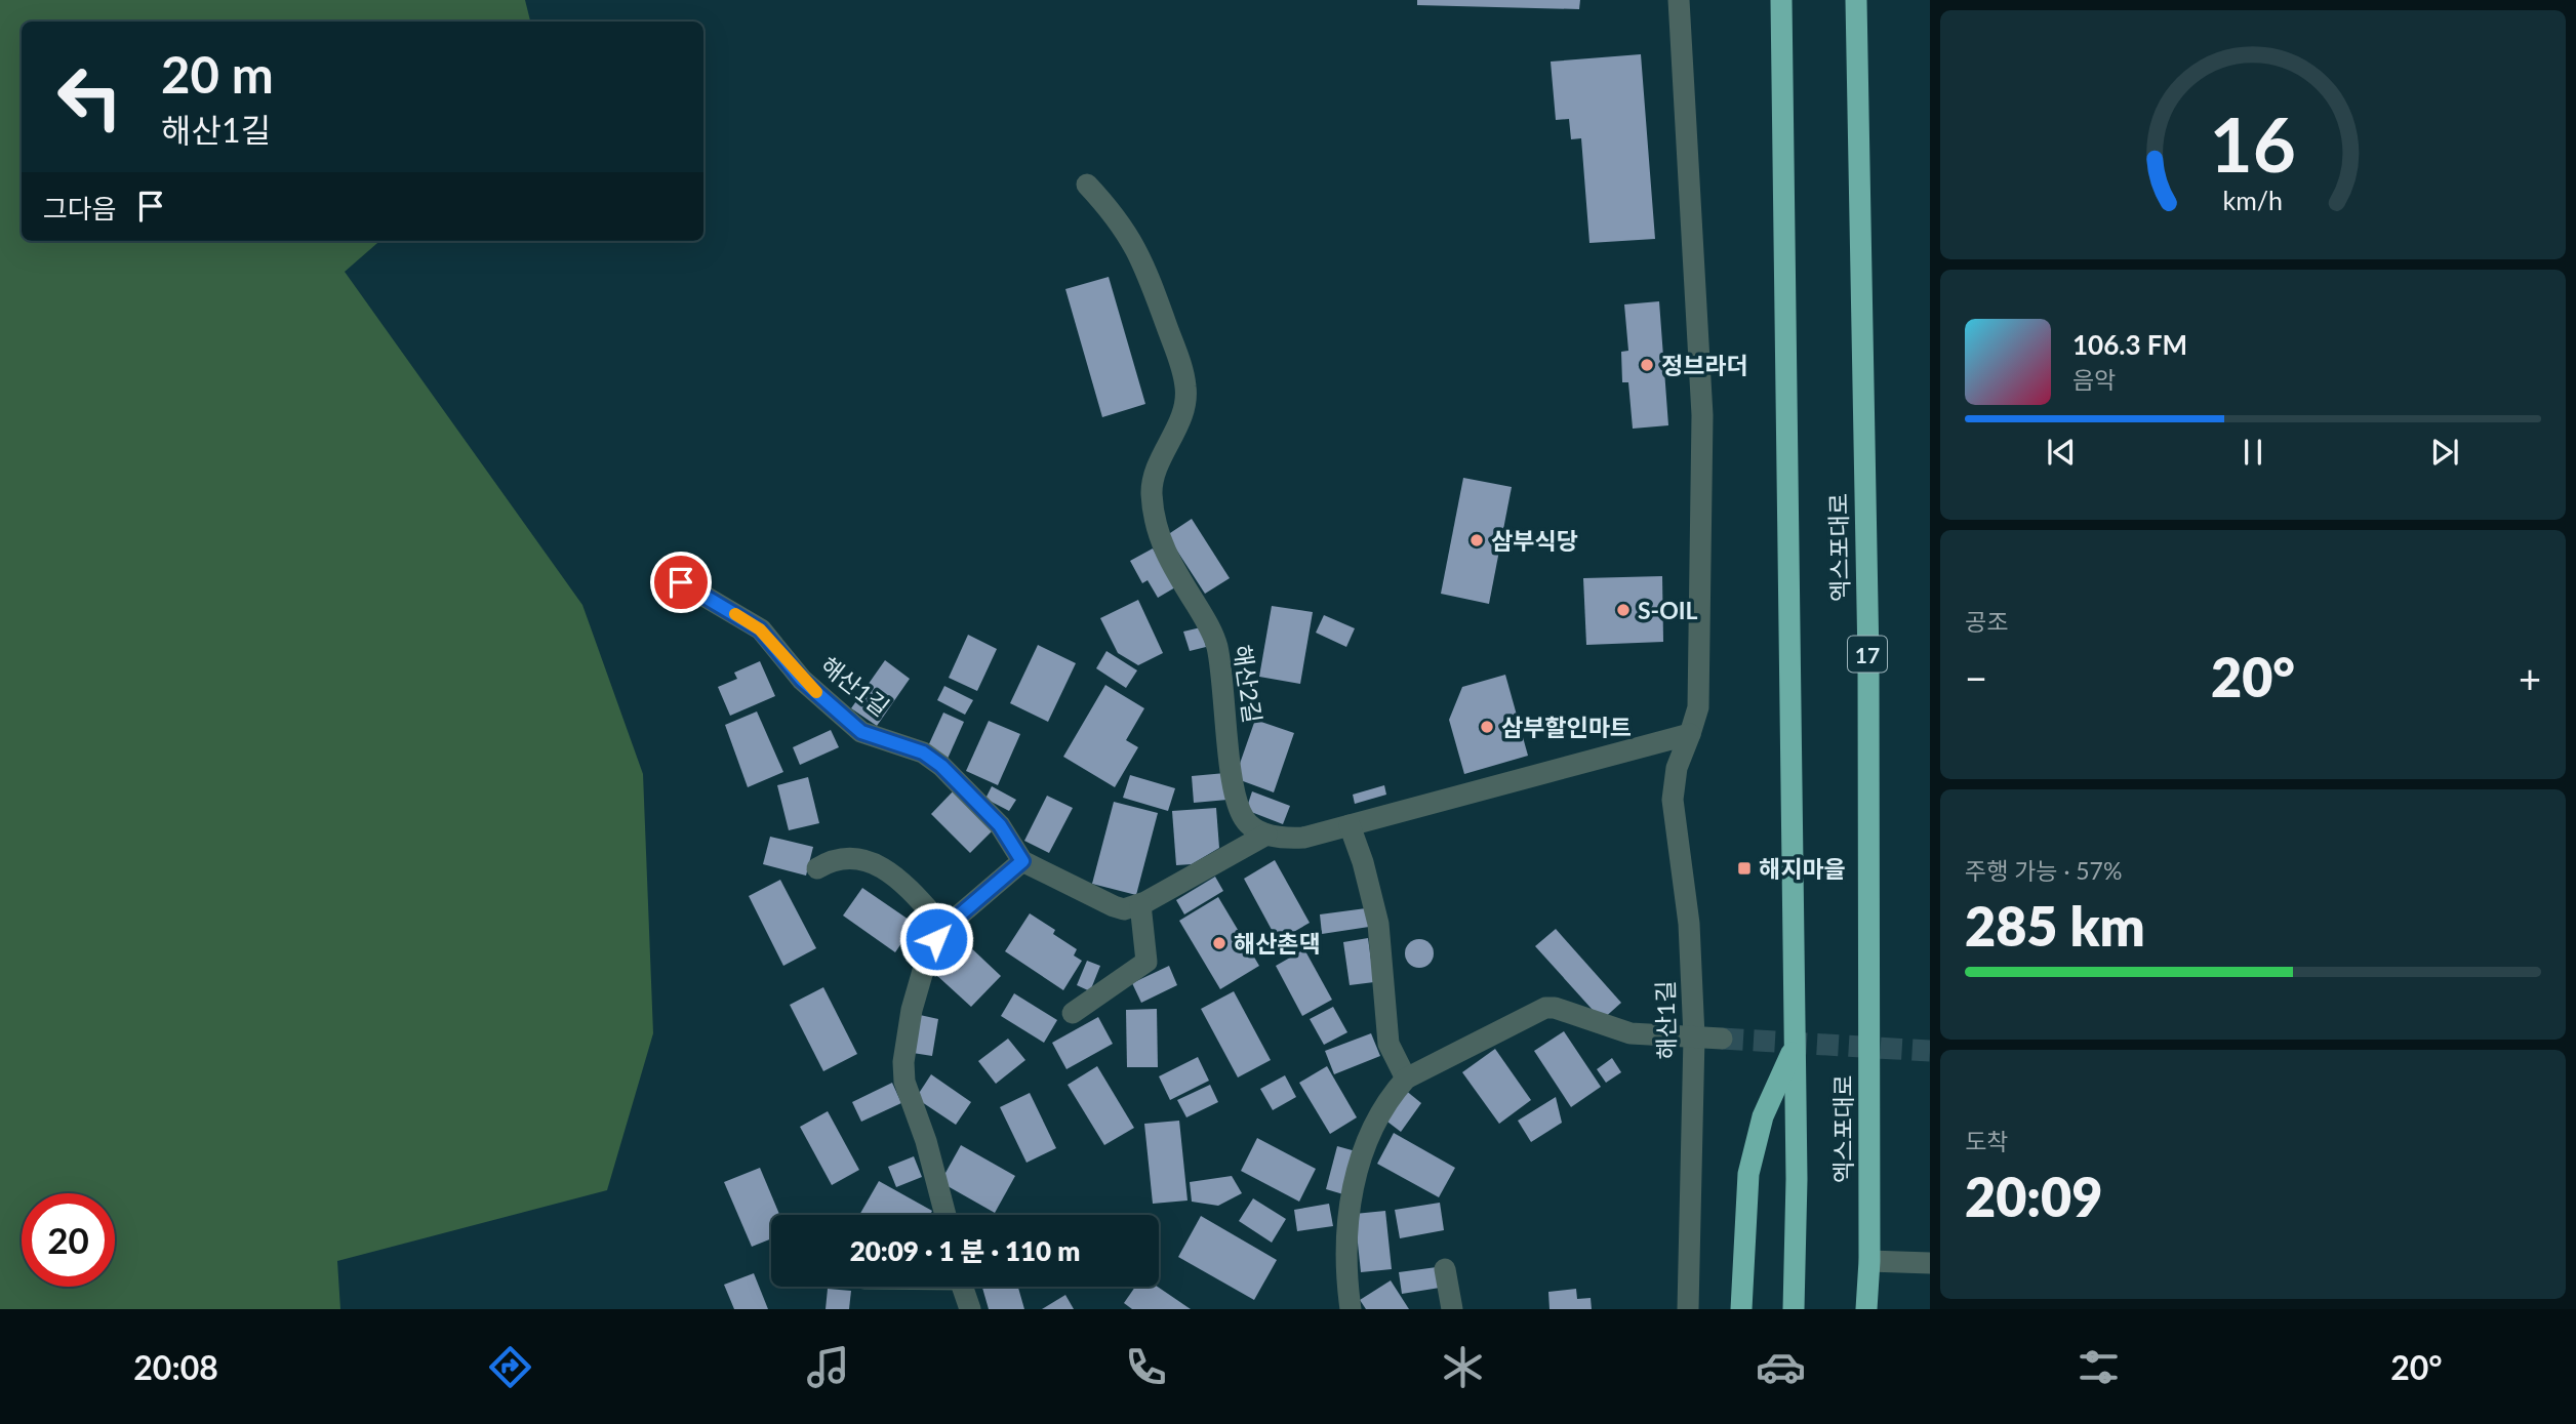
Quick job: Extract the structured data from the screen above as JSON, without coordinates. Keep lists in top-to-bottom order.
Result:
{
  "streets": {
    "highway": ["엑스포대로", "17"],
    "street": ["해산2길", "해산1길"]
  },
  "places": {
    "other": [
      "정브라더",
      "삼부식당",
      "S-OIL",
      "삼부할인마트",
      "해산촌댁"
    ],
    "transit": ["해지마을"]
  },
  "page": {
    "turn": ["20 m", "해산1길"],
    "then": "그다음",
    "song": ["106.3 FM", "음악"],
    "tile": [
      "공조",
      ["주행 가능 · 57%", "285 km"],
      ["도착", "20:09"]
    ],
    "heat": ["−", "20°", "+"],
    "limit": "20",
    "trip": "20:09 · 1 분 · 110 m",
    "tabs": ["20:08", "20°"],
    "gauge": ["16", "km/h"]
  }
}
